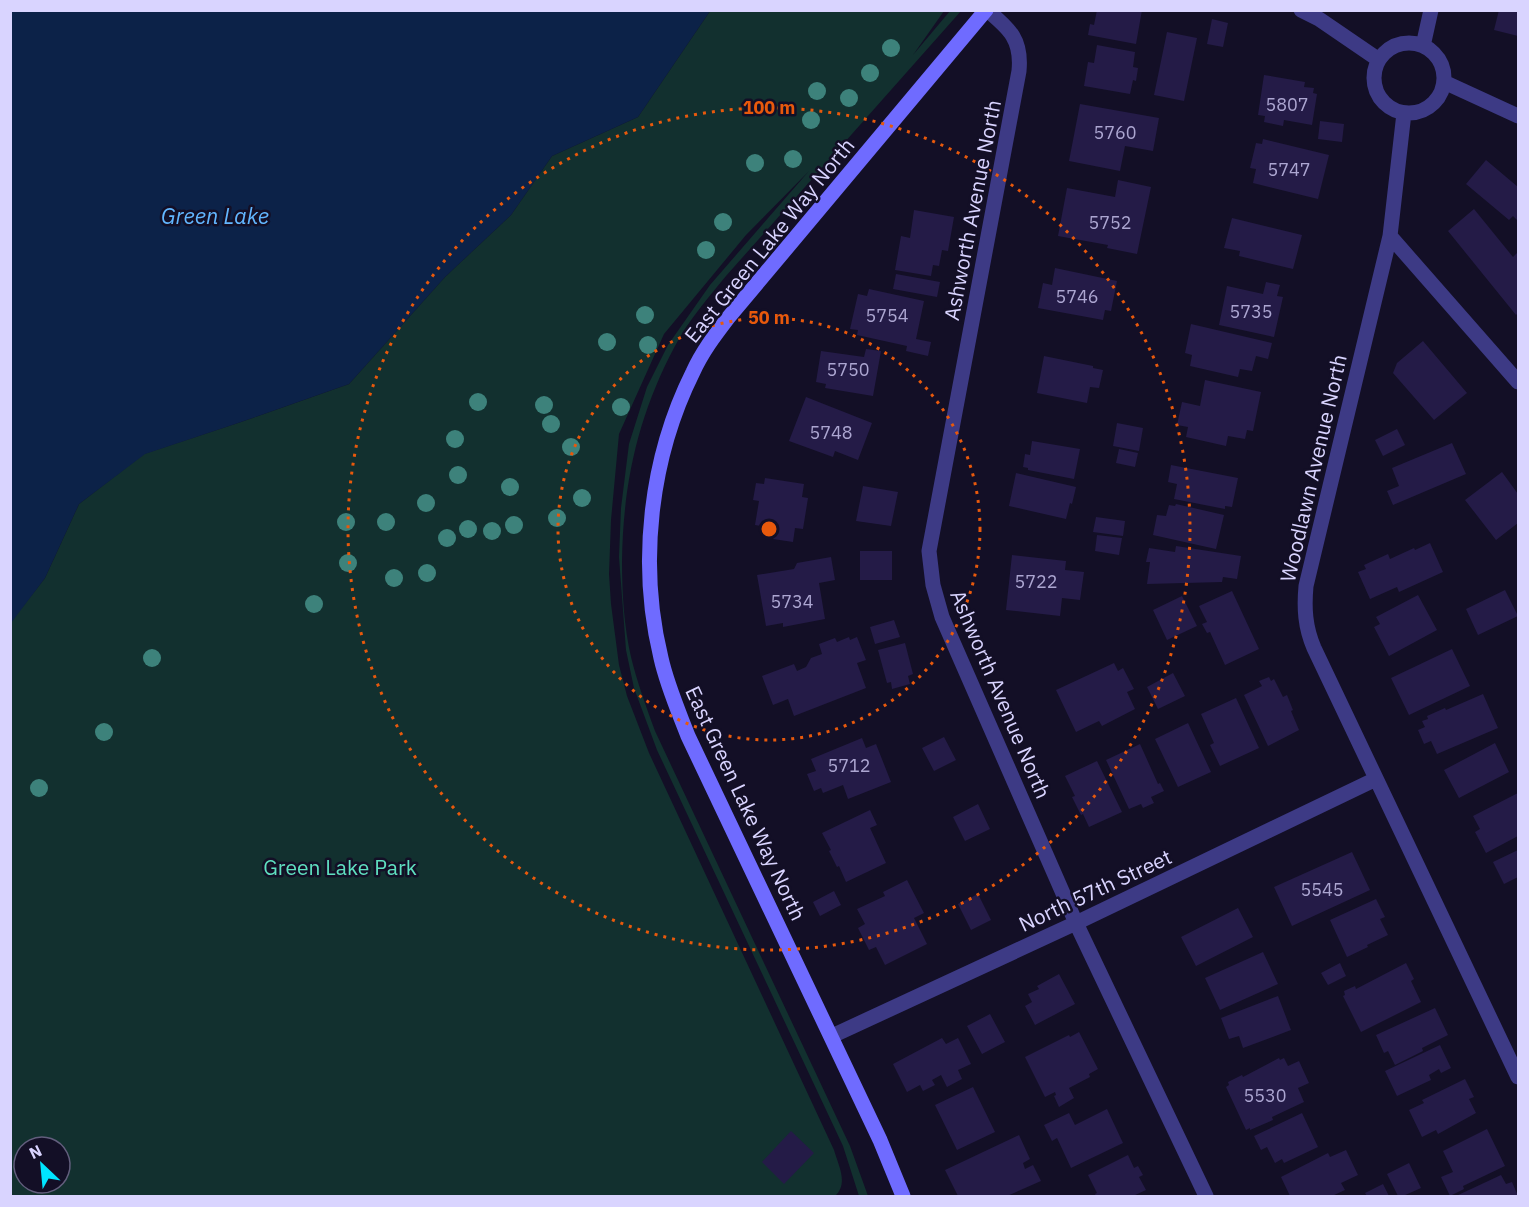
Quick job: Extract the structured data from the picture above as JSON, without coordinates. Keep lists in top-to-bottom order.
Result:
{
  "streets": {
    "main road": ["East Green Lake Way North"],
    "street": ["Ashworth Avenue North", "Woodlawn Avenue North", "North 57th Street"]
  },
  "crossings": [
    ["Ashworth Avenue North", "East Green Lake Way North"],
    ["Ashworth Avenue North", "North 57th Street"],
    ["East Green Lake Way North", "North 57th Street"],
    ["Woodlawn Avenue North", "North 57th Street"]
  ],
  "water": ["Green Lake"],
  "parks": ["Green Lake Park"],
  "house_numbers": [
    "5807",
    "5760",
    "5747",
    "5752",
    "5746",
    "5735",
    "5754",
    "5750",
    "5748",
    "5722",
    "5734",
    "5712",
    "5545",
    "5530"
  ],
  "north": "top left",
  "rings": ["100 m", "50 m"]
}
